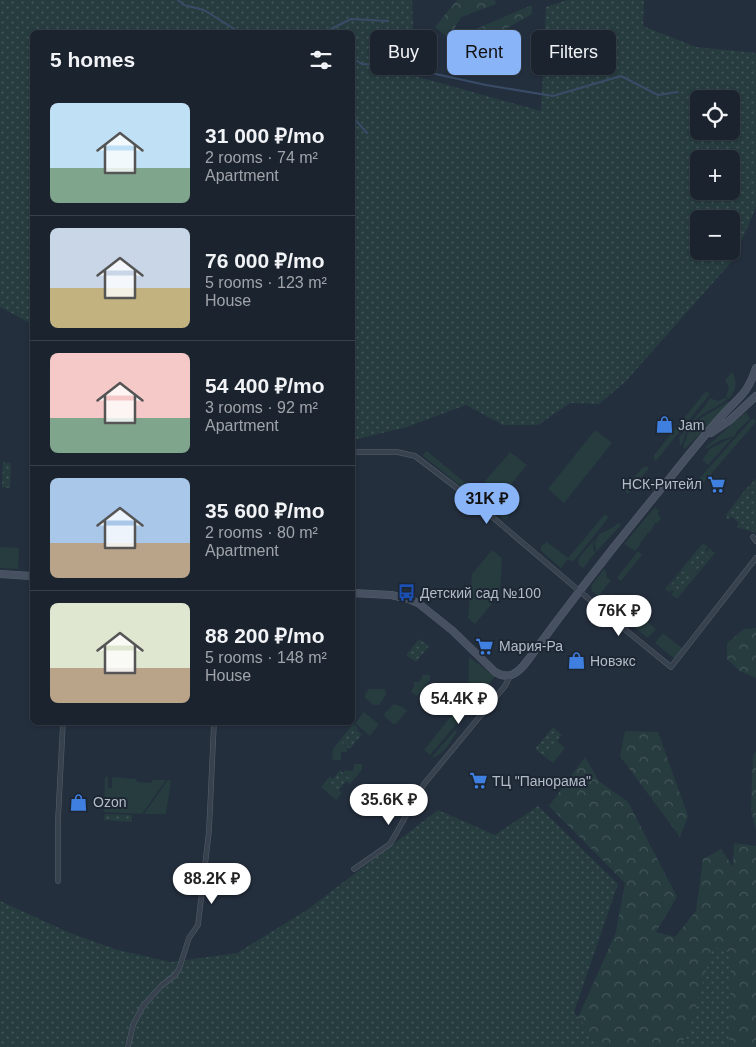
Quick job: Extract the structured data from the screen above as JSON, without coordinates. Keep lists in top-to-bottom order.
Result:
{
  "places": {
    "shop": ["Jam", "Новэкс", "Ozon"],
    "supermarket": ["НСК-Ритейл", "Мария-Ра", "ТЦ \"Панорама\""],
    "bus stop": ["Детский сад №100"]
  },
  "page": {
    "chip": ["Buy", "Rent", "Filters"],
    "heading": "5 homes",
    "map_buttons": ["+", "−"],
    "list": [
      {
        "name": "31 000 ₽/mo",
        "note": "2 rooms · 74 m² · Apartment"
      },
      {
        "name": "76 000 ₽/mo",
        "note": "5 rooms · 123 m² · House"
      },
      {
        "name": "54 400 ₽/mo",
        "note": "3 rooms · 92 m² · Apartment"
      },
      {
        "name": "35 600 ₽/mo",
        "note": "2 rooms · 80 m² · Apartment"
      },
      {
        "name": "88 200 ₽/mo",
        "note": "5 rooms · 148 m² · House"
      }
    ],
    "price": [
      "31K ₽",
      "76K ₽",
      "54.4K ₽",
      "35.6K ₽",
      "88.2K ₽"
    ]
  }
}
